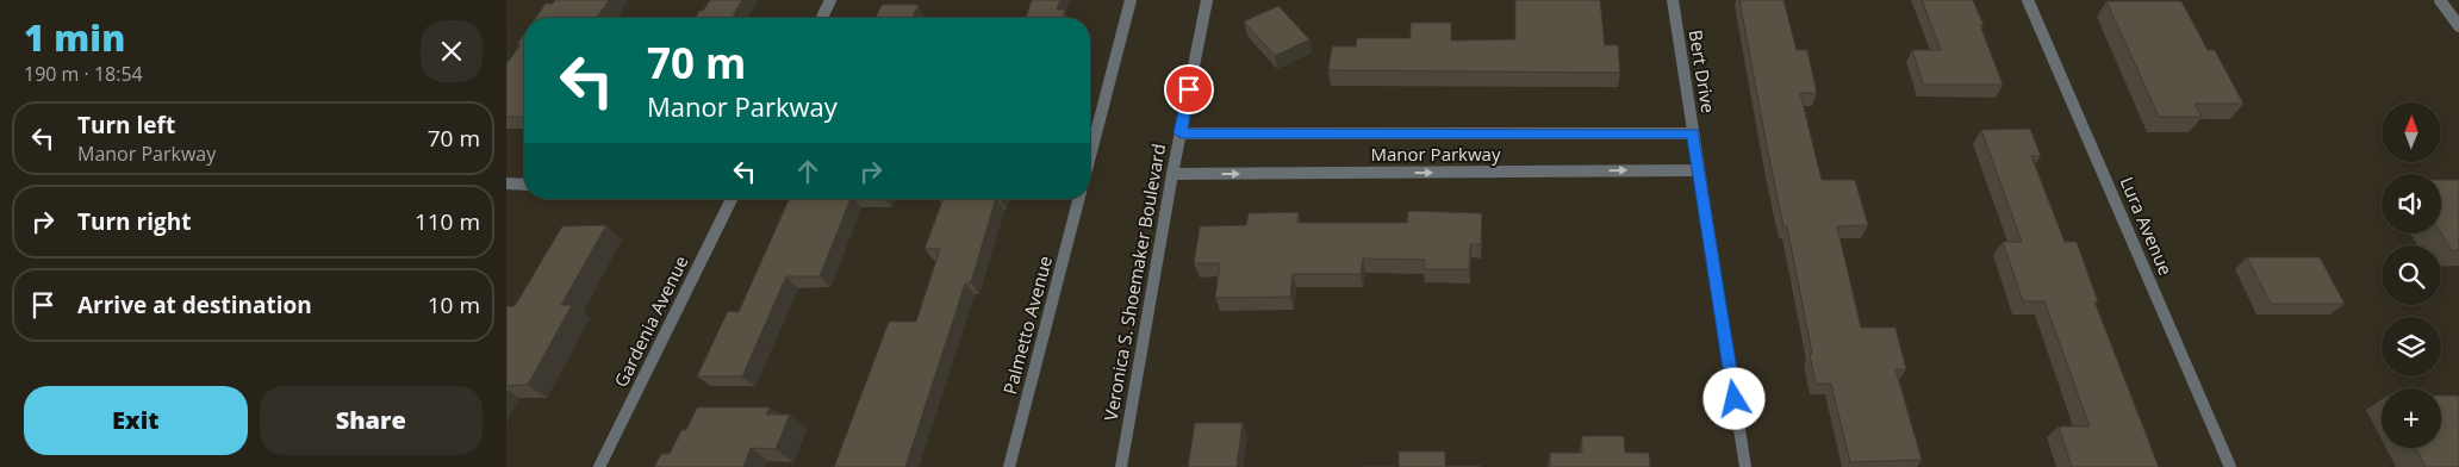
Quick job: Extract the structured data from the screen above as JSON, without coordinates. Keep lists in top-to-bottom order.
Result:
{
  "streets": {
    "street": [
      "Bert Drive",
      "Manor Parkway",
      "Lura Avenue",
      "Veronica S. Shoemaker Boulevard",
      "Gardenia Avenue",
      "Palmetto Avenue"
    ]
  },
  "crossings": [
    ["Bert Drive", "Manor Parkway"],
    ["Manor Parkway", "Veronica S. Shoemaker Boulevard"]
  ],
  "north": "top",
  "page": {
    "heading": ["1 min", "190 m · 18:54"],
    "turn": ["70 m", "Manor Parkway"],
    "list": [
      {
        "name": "Turn left",
        "note": "Manor Parkway",
        "value": "70 m"
      },
      {
        "name": "Turn right",
        "value": "110 m"
      },
      {
        "name": "Arrive at destination",
        "value": "10 m"
      }
    ],
    "map_buttons": "+",
    "buttons": ["Exit", "Share"]
  }
}
